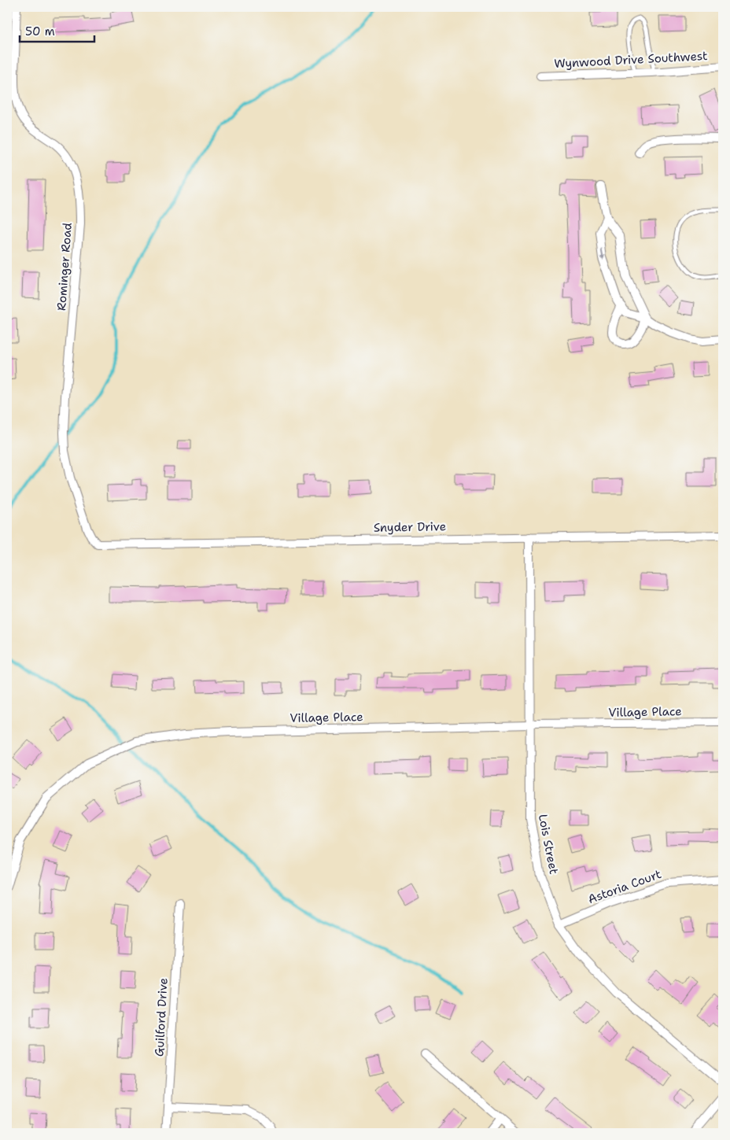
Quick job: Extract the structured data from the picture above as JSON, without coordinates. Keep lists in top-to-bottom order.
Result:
{
  "streets": {
    "street": [
      "Wynwood Drive Southwest",
      "Rominger Road",
      "Snyder Drive",
      "Village Place",
      "Lois Street",
      "Astoria Court",
      "Guilford Drive"
    ]
  },
  "crossings": [
    ["Rominger Road", "Snyder Drive"],
    ["Snyder Drive", "Lois Street"],
    ["Village Place", "Lois Street"],
    ["Lois Street", "Astoria Court"]
  ],
  "scale_bar": "50 m"
}
